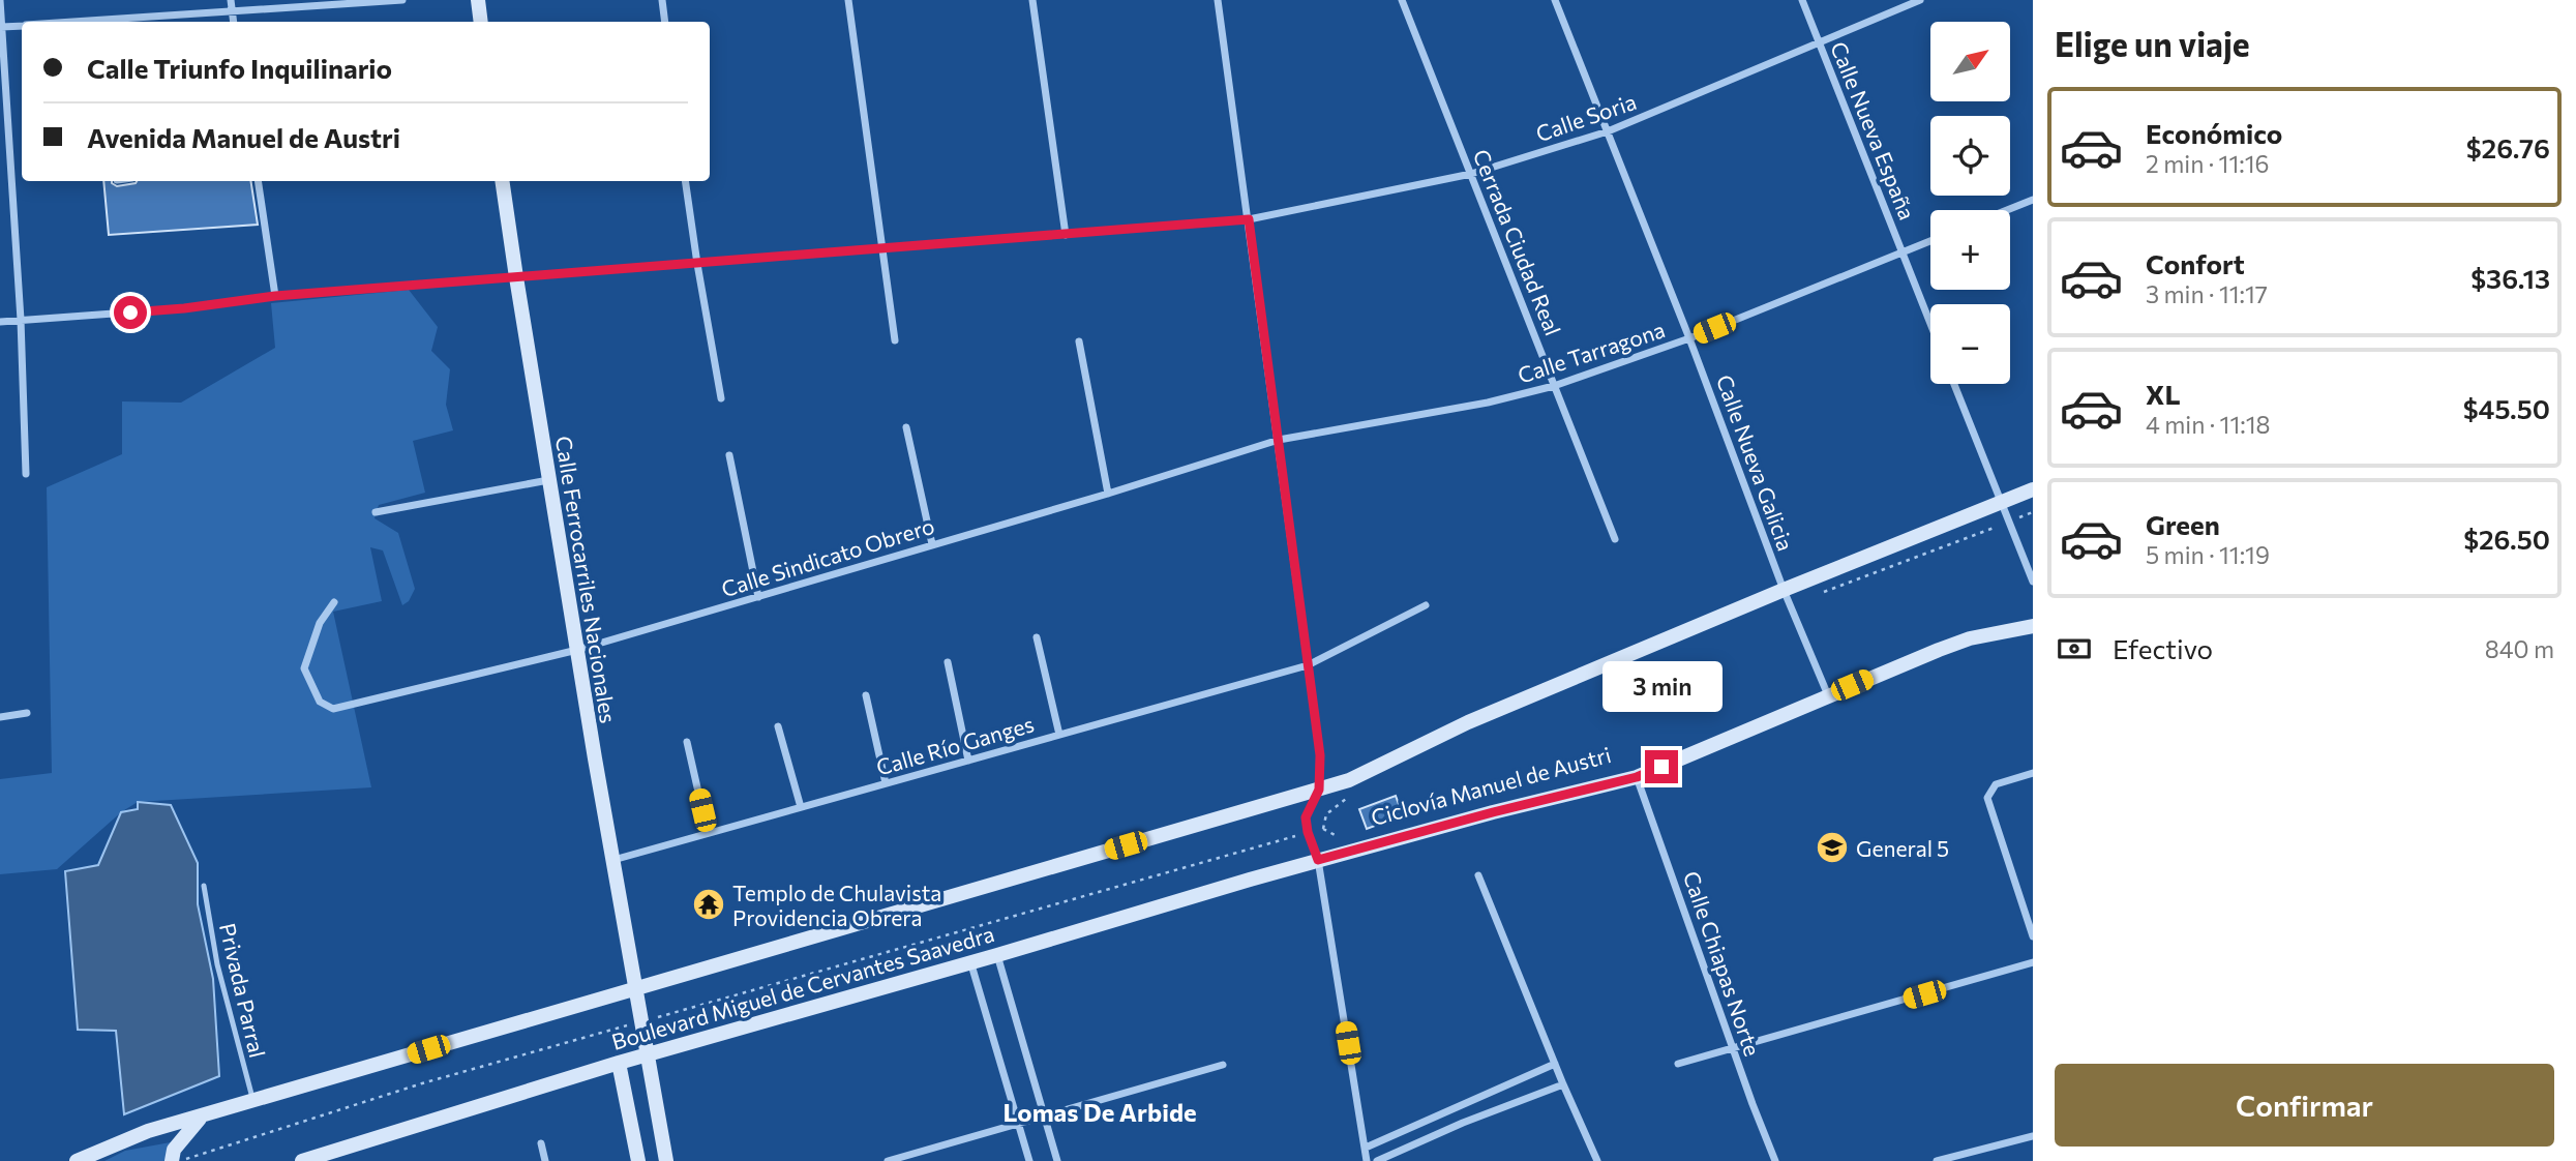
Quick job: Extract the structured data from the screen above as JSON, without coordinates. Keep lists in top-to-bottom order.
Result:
{
  "streets": {
    "main road": ["Calle Ferrocarriles Nacionales", "Boulevard Miguel de Cervantes Saavedra"],
    "street": [
      "Calle Soria",
      "Calle Nueva España",
      "Cerrada Ciudad Real",
      "Calle Tarragona",
      "Calle Nueva Galicia",
      "Calle Sindicato Obrero",
      "Calle Río Ganges",
      "Calle Chiapas Norte"
    ],
    "lane": ["Privada Parral"],
    "path": ["Ciclovía Manuel de Austri"]
  },
  "crossings": [
    ["Calle Soria", "Calle Nueva España"],
    ["Calle Soria", "Cerrada Ciudad Real"],
    ["Calle Soria", "Calle Nueva Galicia"],
    ["Calle Soria", "Calle Ferrocarriles Nacionales"],
    ["Calle Nueva España", "Calle Tarragona"],
    ["Cerrada Ciudad Real", "Calle Tarragona"],
    ["Calle Tarragona", "Calle Nueva Galicia"],
    ["Calle Tarragona", "Calle Sindicato Obrero"],
    ["Calle Nueva Galicia", "Boulevard Miguel de Cervantes Saavedra"],
    ["Calle Sindicato Obrero", "Calle Ferrocarriles Nacionales"],
    ["Calle Ferrocarriles Nacionales", "Calle Río Ganges"],
    ["Calle Ferrocarriles Nacionales", "Boulevard Miguel de Cervantes Saavedra"],
    ["Calle Chiapas Norte", "Boulevard Miguel de Cervantes Saavedra"],
    ["Boulevard Miguel de Cervantes Saavedra", "Privada Parral"]
  ],
  "districts": ["Lomas De Arbide"],
  "places": {
    "school or university": ["General 5"],
    "temple": ["Templo de Chulavista Providencia Obrera"]
  },
  "north": "top right",
  "page": {
    "heading": "Elige un viaje",
    "map_buttons": ["+", "−"],
    "banner": ["Calle Triunfo Inquilinario", "Avenida Manuel de Austri"],
    "list": [
      {
        "name": "Económico",
        "note": "2 min · 11:16",
        "value": "$26.76"
      },
      {
        "name": "Confort",
        "note": "3 min · 11:17",
        "value": "$36.13"
      },
      {
        "name": "XL",
        "note": "4 min · 11:18",
        "value": "$45.50"
      },
      {
        "name": "Green",
        "note": "5 min · 11:19",
        "value": "$26.50"
      }
    ],
    "pay": ["Efectivo", "840 m"],
    "bubble": "3 min",
    "buttons": "Confirmar"
  }
}
